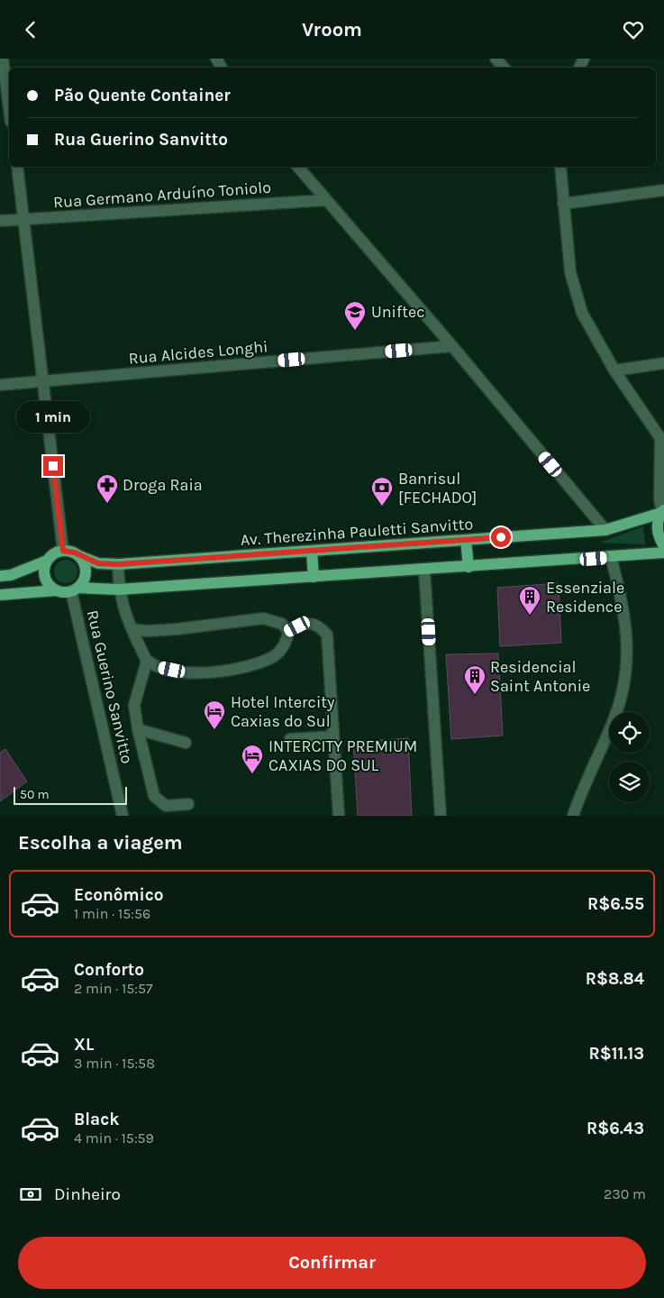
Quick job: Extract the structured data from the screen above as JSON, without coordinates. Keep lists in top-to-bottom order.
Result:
{
  "streets": {
    "main road": ["Av. Therezinha Pauletti Sanvitto"],
    "street": ["Rua Germano Arduíno Toniolo", "Rua Alcides Longhi", "Rua Guerino Sanvitto"]
  },
  "crossings": [
    ["Av. Therezinha Pauletti Sanvitto", "Rua Guerino Sanvitto"]
  ],
  "places": {
    "school or university": ["Uniftec"],
    "pharmacy": ["Droga Raia"],
    "bank": ["Banrisul [FECHADO]"],
    "building": ["Essenziale Residence", "Residencial Saint Antonie"],
    "hotel": ["Hotel Intercity Caxias do Sul", "INTERCITY PREMIUM CAXIAS DO SUL"]
  },
  "scale_bar": "50 m",
  "page": {
    "header": "Vroom",
    "banner": ["Pão Quente Container", "Rua Guerino Sanvitto"],
    "bubble": "1 min",
    "scale": "50 m",
    "heading": "Escolha a viagem",
    "list": [
      {
        "name": "Econômico",
        "note": "1 min · 15:56",
        "value": "R$6.55"
      },
      {
        "name": "Conforto",
        "note": "2 min · 15:57",
        "value": "R$8.84"
      },
      {
        "name": "XL",
        "note": "3 min · 15:58",
        "value": "R$11.13"
      },
      {
        "name": "Black",
        "note": "4 min · 15:59",
        "value": "R$6.43"
      }
    ],
    "pay": ["Dinheiro", "230 m"],
    "buttons": "Confirmar"
  }
}
